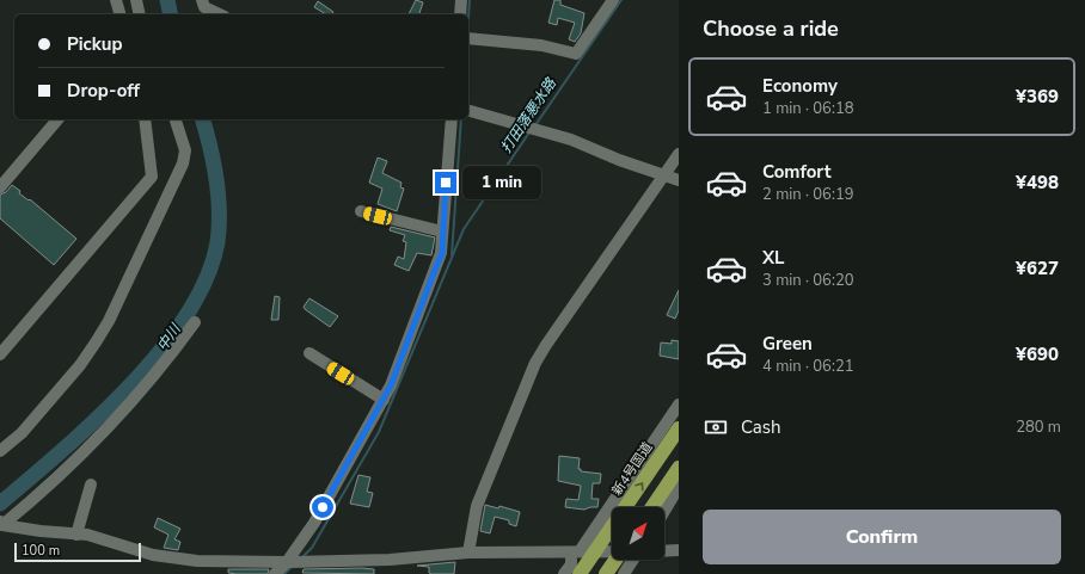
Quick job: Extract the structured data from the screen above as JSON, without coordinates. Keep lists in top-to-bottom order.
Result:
{
  "streets": {
    "highway": ["新4号国道"]
  },
  "water": ["打田落悪水路", "中川"],
  "scale_bar": "100 m",
  "north": "top right",
  "page": {
    "heading": "Choose a ride",
    "banner": ["Pickup", "Drop-off"],
    "list": [
      {
        "name": "Economy",
        "note": "1 min · 06:18",
        "value": "¥369"
      },
      {
        "name": "Comfort",
        "note": "2 min · 06:19",
        "value": "¥498"
      },
      {
        "name": "XL",
        "note": "3 min · 06:20",
        "value": "¥627"
      },
      {
        "name": "Green",
        "note": "4 min · 06:21",
        "value": "¥690"
      }
    ],
    "bubble": "1 min",
    "pay": ["Cash", "280 m"],
    "buttons": "Confirm",
    "scale": "100 m"
  }
}
